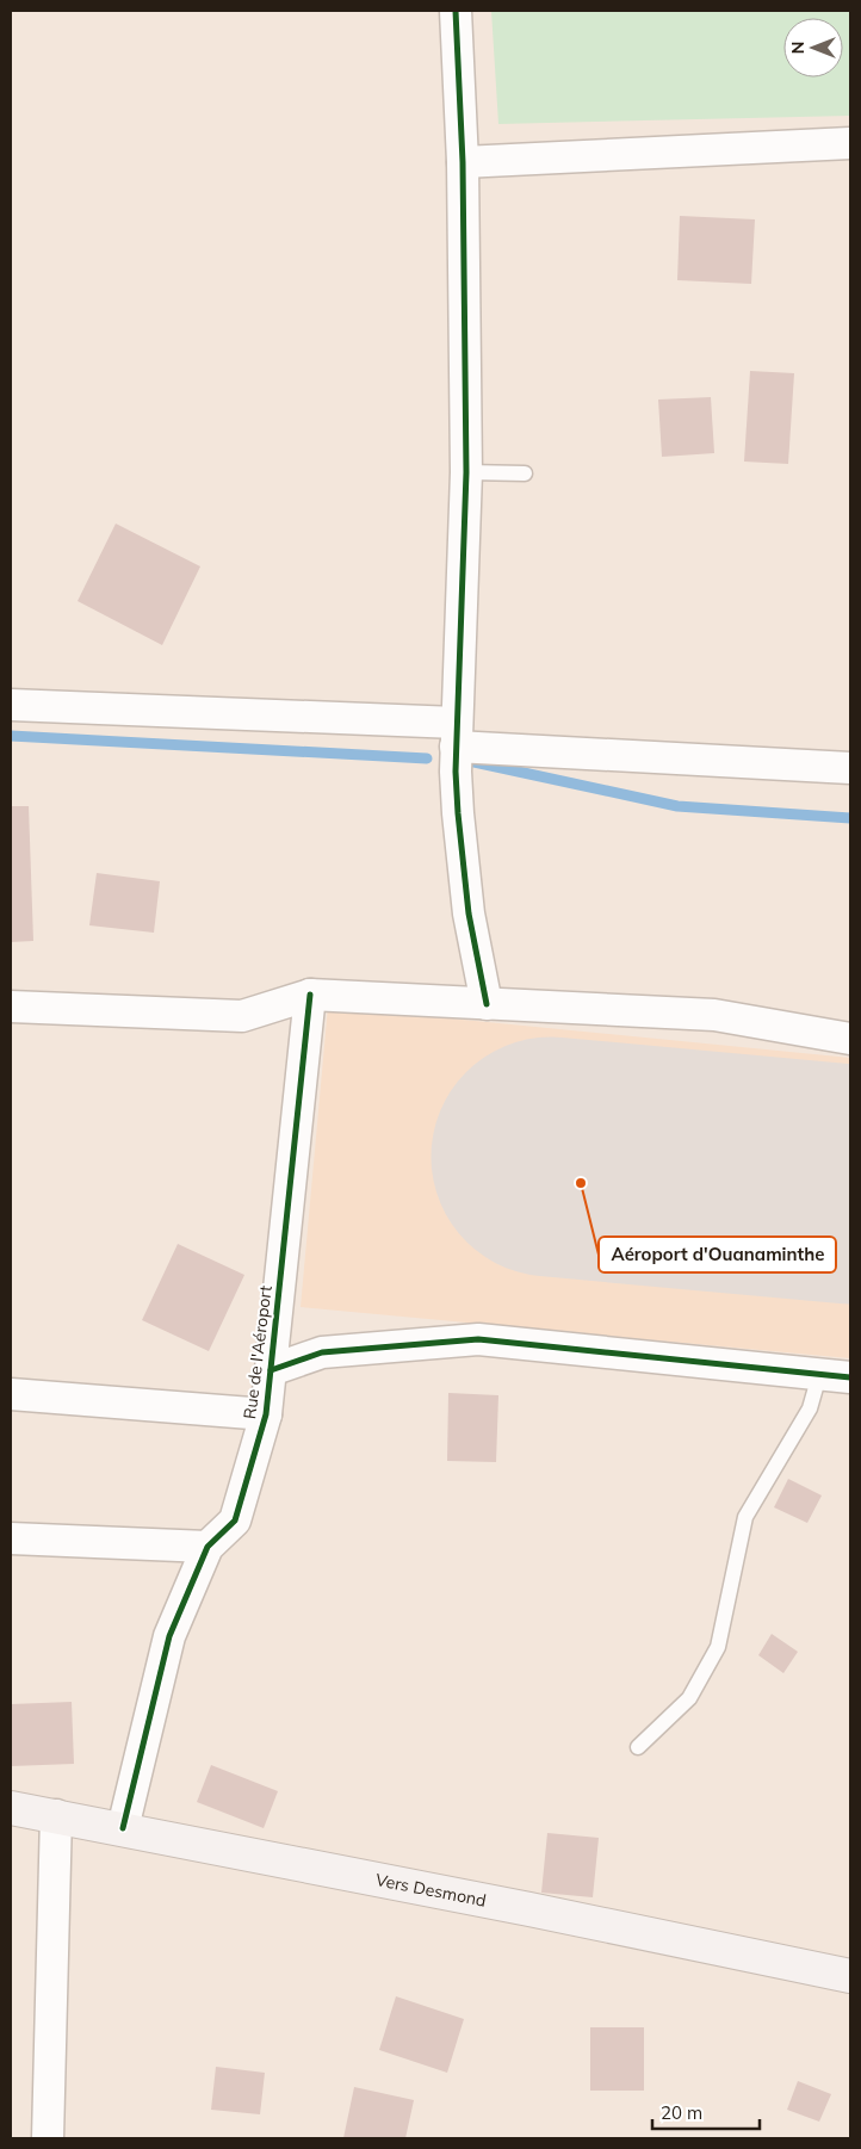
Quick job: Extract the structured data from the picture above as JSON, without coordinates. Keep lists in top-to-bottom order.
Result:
{
  "streets": {
    "main road": ["Vers Desmond"],
    "street": ["Rue de l'Aéroport"]
  },
  "crossings": [
    ["Rue de l'Aéroport", "Vers Desmond"]
  ],
  "places": ["Aéroport d'Ouanaminthe"],
  "scale_bar": "20 m",
  "north": "left"
}
